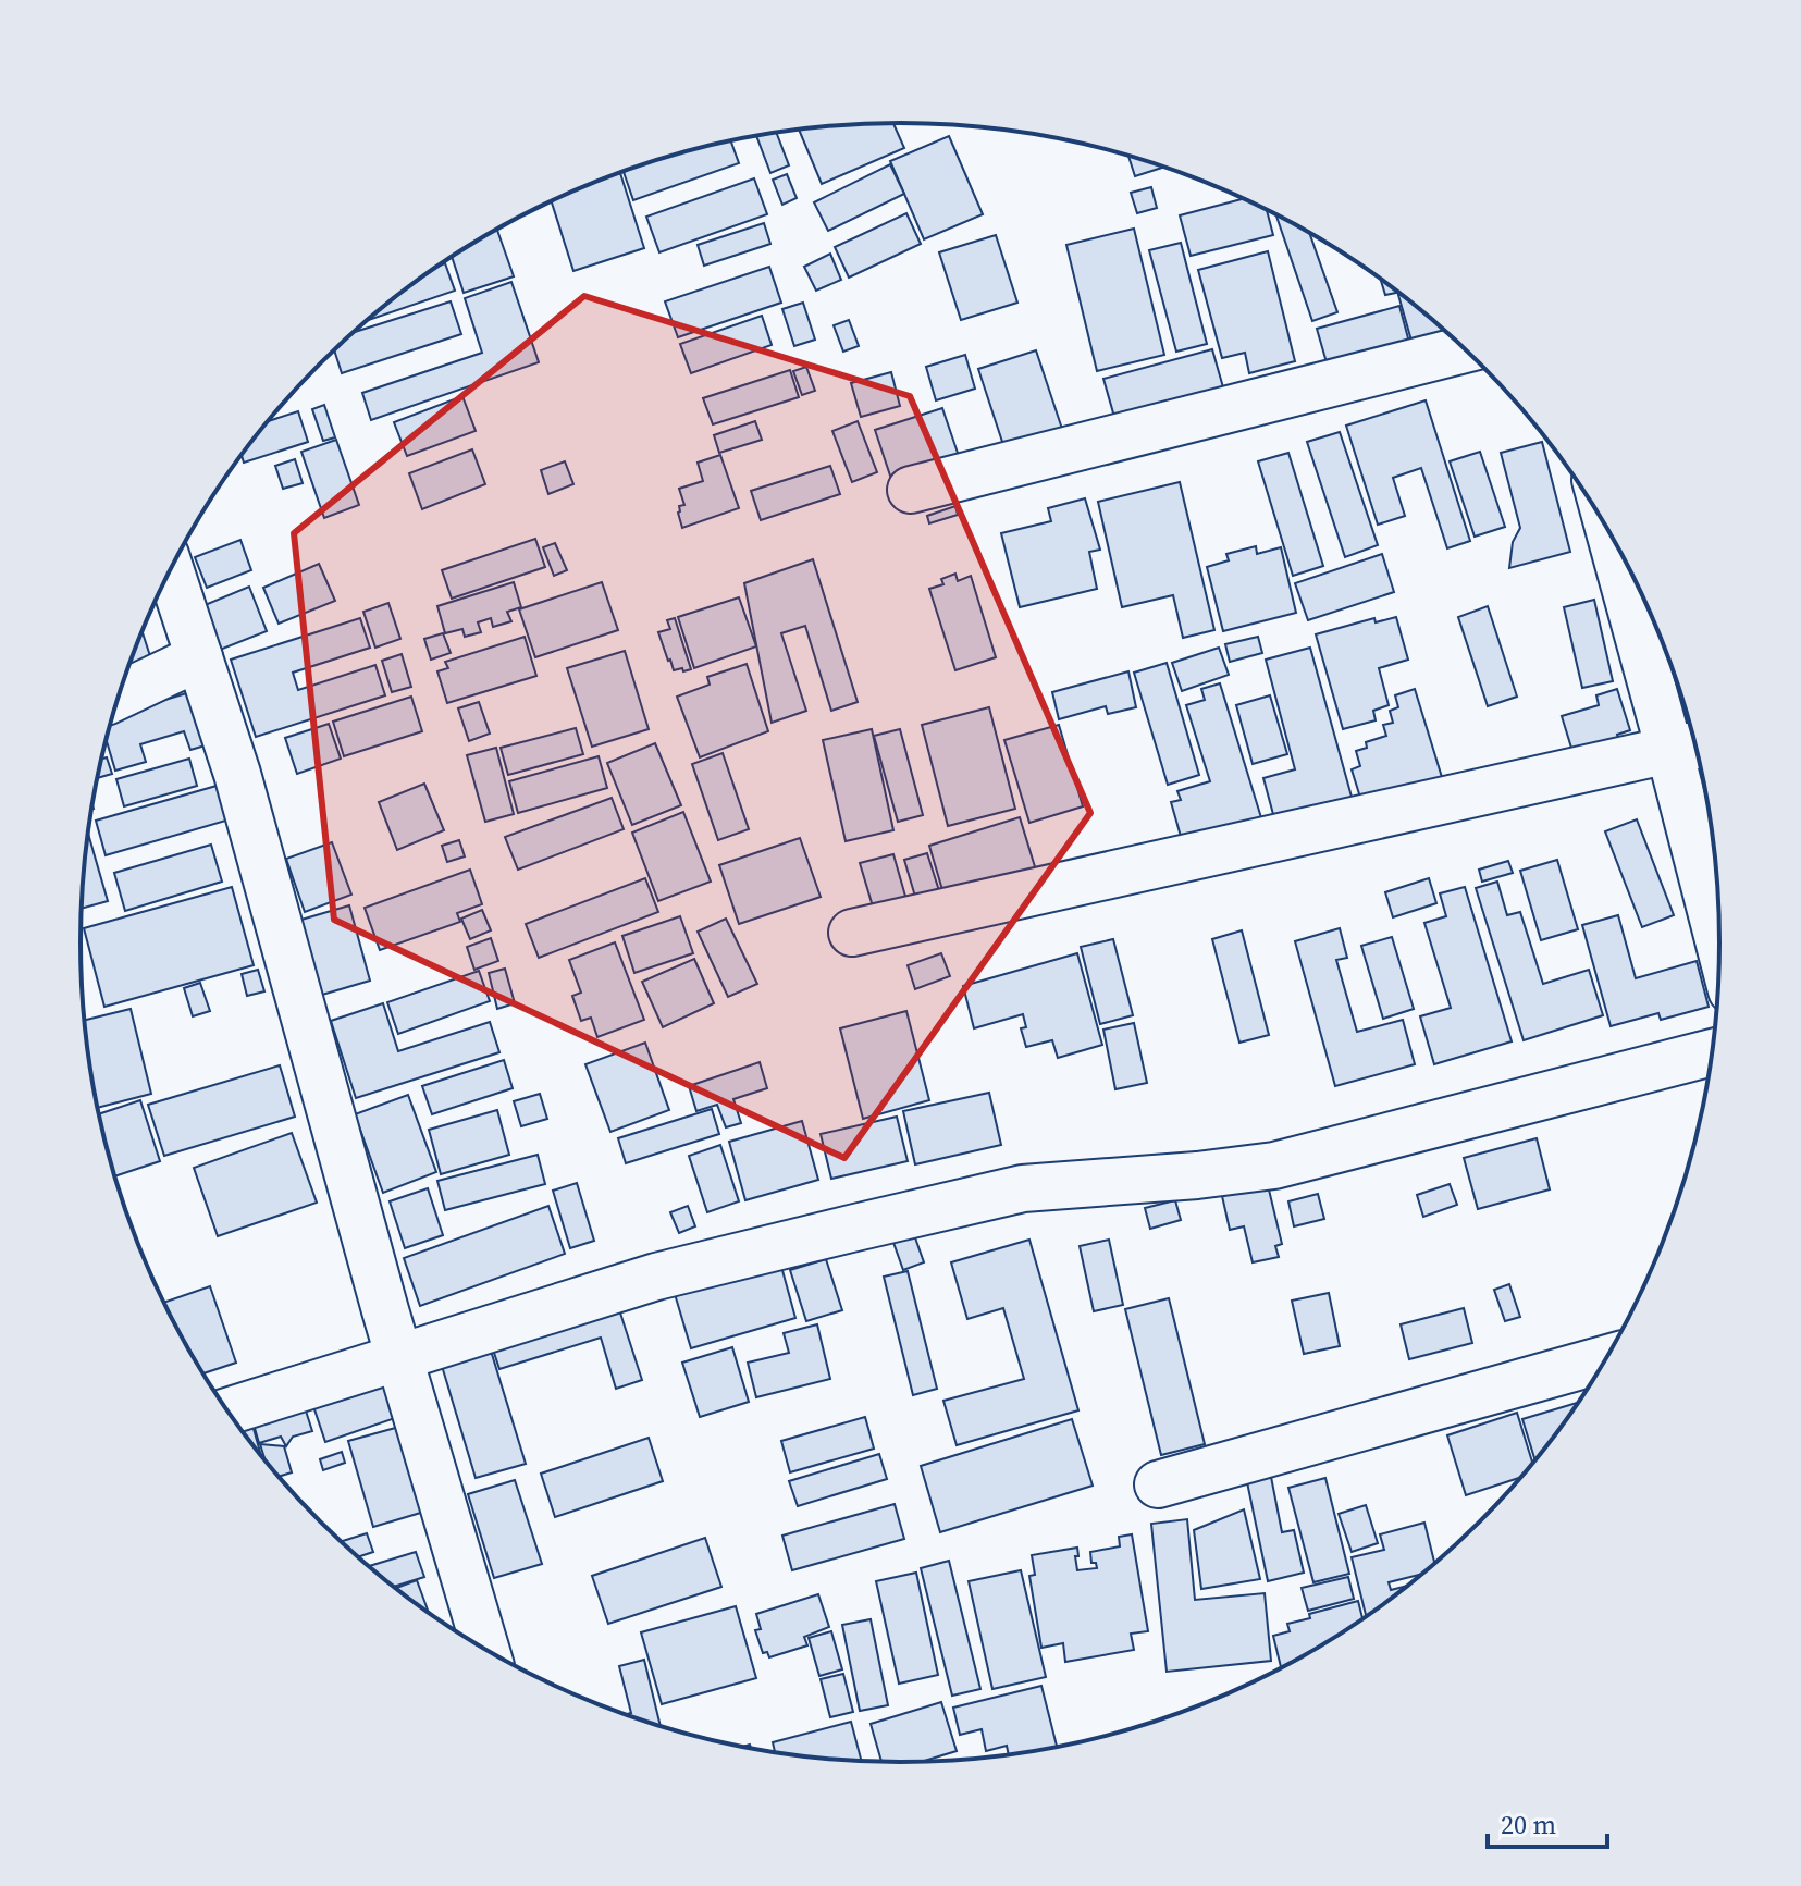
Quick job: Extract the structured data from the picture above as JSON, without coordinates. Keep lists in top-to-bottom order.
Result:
{
  "scale_bar": "20 m"
}
